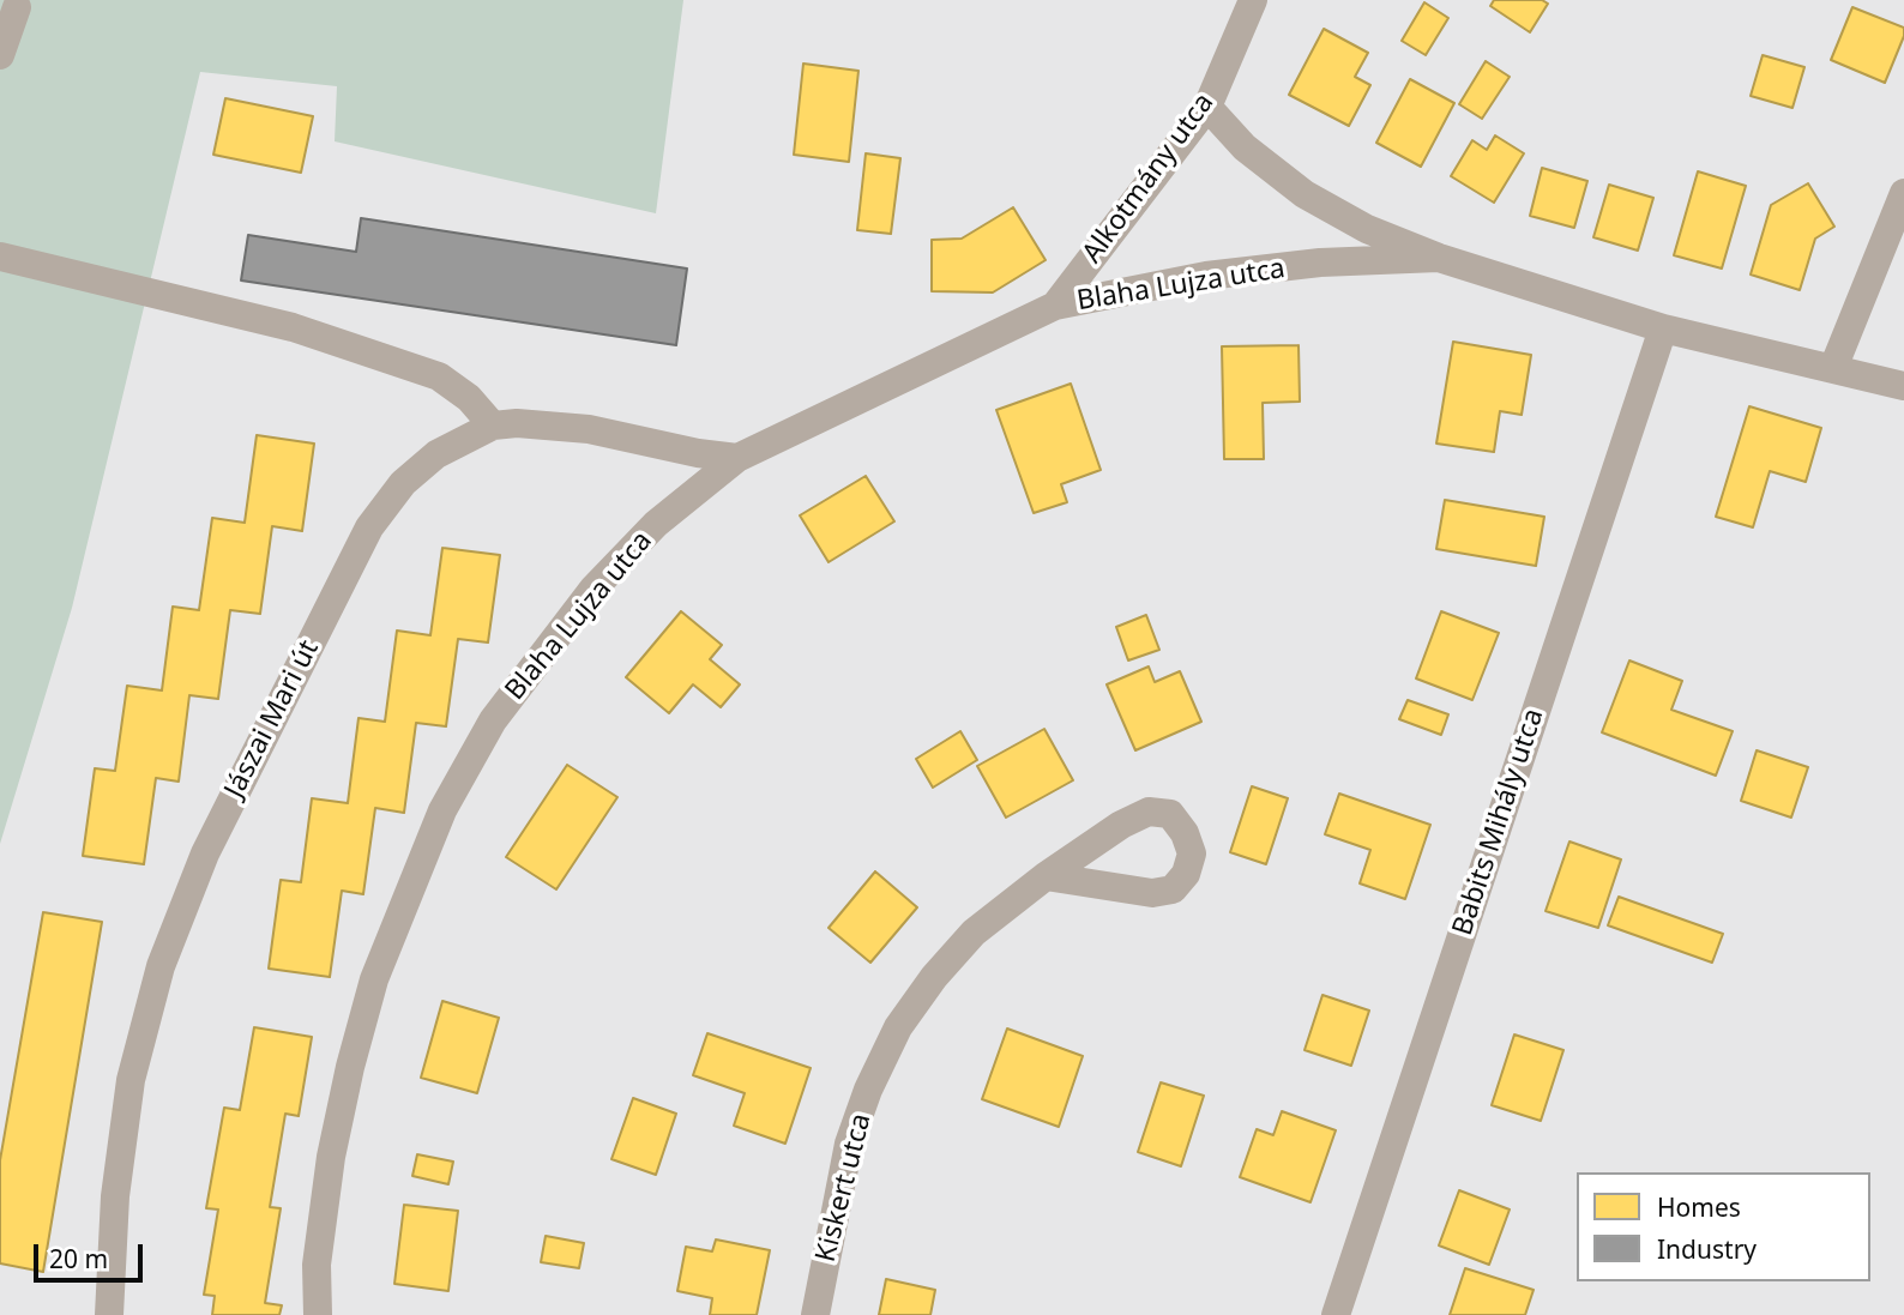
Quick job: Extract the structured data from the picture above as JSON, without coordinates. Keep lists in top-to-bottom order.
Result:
{
  "streets": {
    "street": [
      "Alkotmány utca",
      "Blaha Lujza utca",
      "Jászai Mari út",
      "Babits Mihály utca",
      "Kiskert utca"
    ]
  },
  "crossings": [
    ["Alkotmány utca", "Blaha Lujza utca"],
    ["Blaha Lujza utca", "Jászai Mari út"],
    ["Blaha Lujza utca", "Babits Mihály utca"]
  ],
  "legend": ["Homes", "Industry"],
  "scale_bar": "20 m"
}
